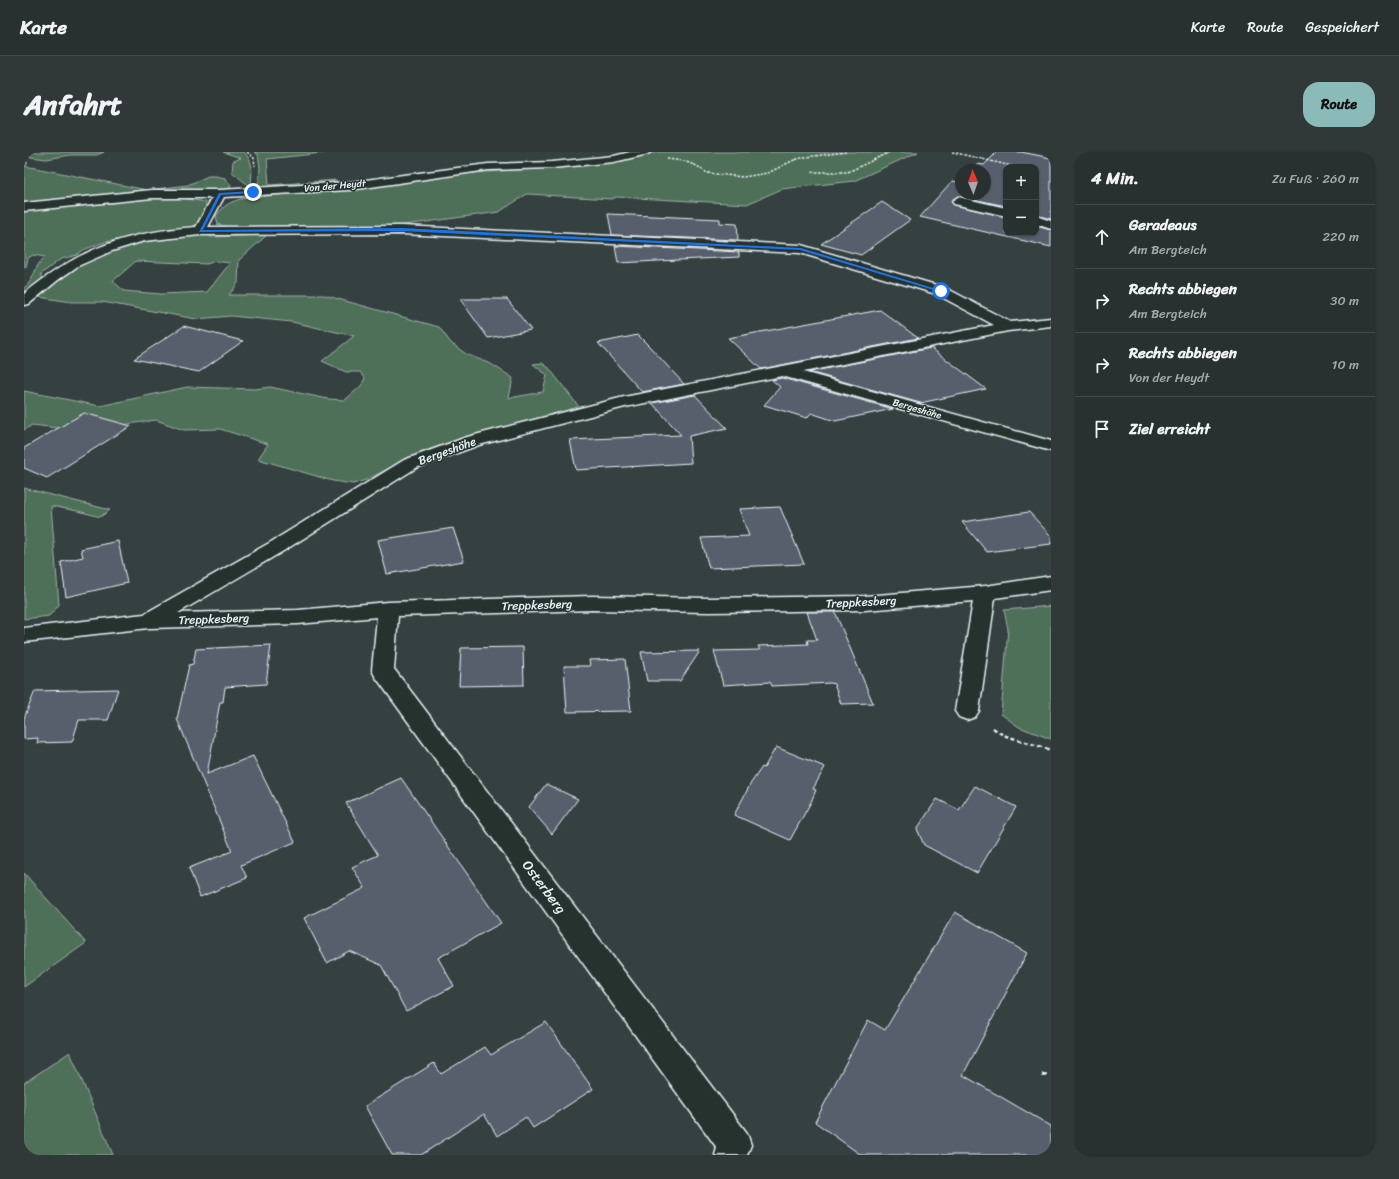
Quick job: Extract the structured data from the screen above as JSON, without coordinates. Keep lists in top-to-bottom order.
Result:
{
  "streets": {
    "street": [
      "Von der Heydt",
      "Bergeshöhe",
      "Treppkesberg",
      "Osterberg"
    ]
  },
  "crossings": [
    ["Bergeshöhe", "Treppkesberg"],
    ["Treppkesberg", "Osterberg"]
  ],
  "north": "top",
  "page": {
    "header": "Karte",
    "nav": ["Karte", "Route", "Gespeichert"],
    "title": "Anfahrt",
    "buttons": "Route",
    "heading": ["4 Min.", "Zu Fuß · 260 m"],
    "map_buttons": ["+", "−"],
    "list": [
      ["Geradeaus", "Am Bergteich", "220 m"],
      ["Rechts abbiegen", "Am Bergteich", "30 m"],
      ["Rechts abbiegen", "Von der Heydt", "10 m"],
      "Ziel erreicht"
    ]
  }
}
